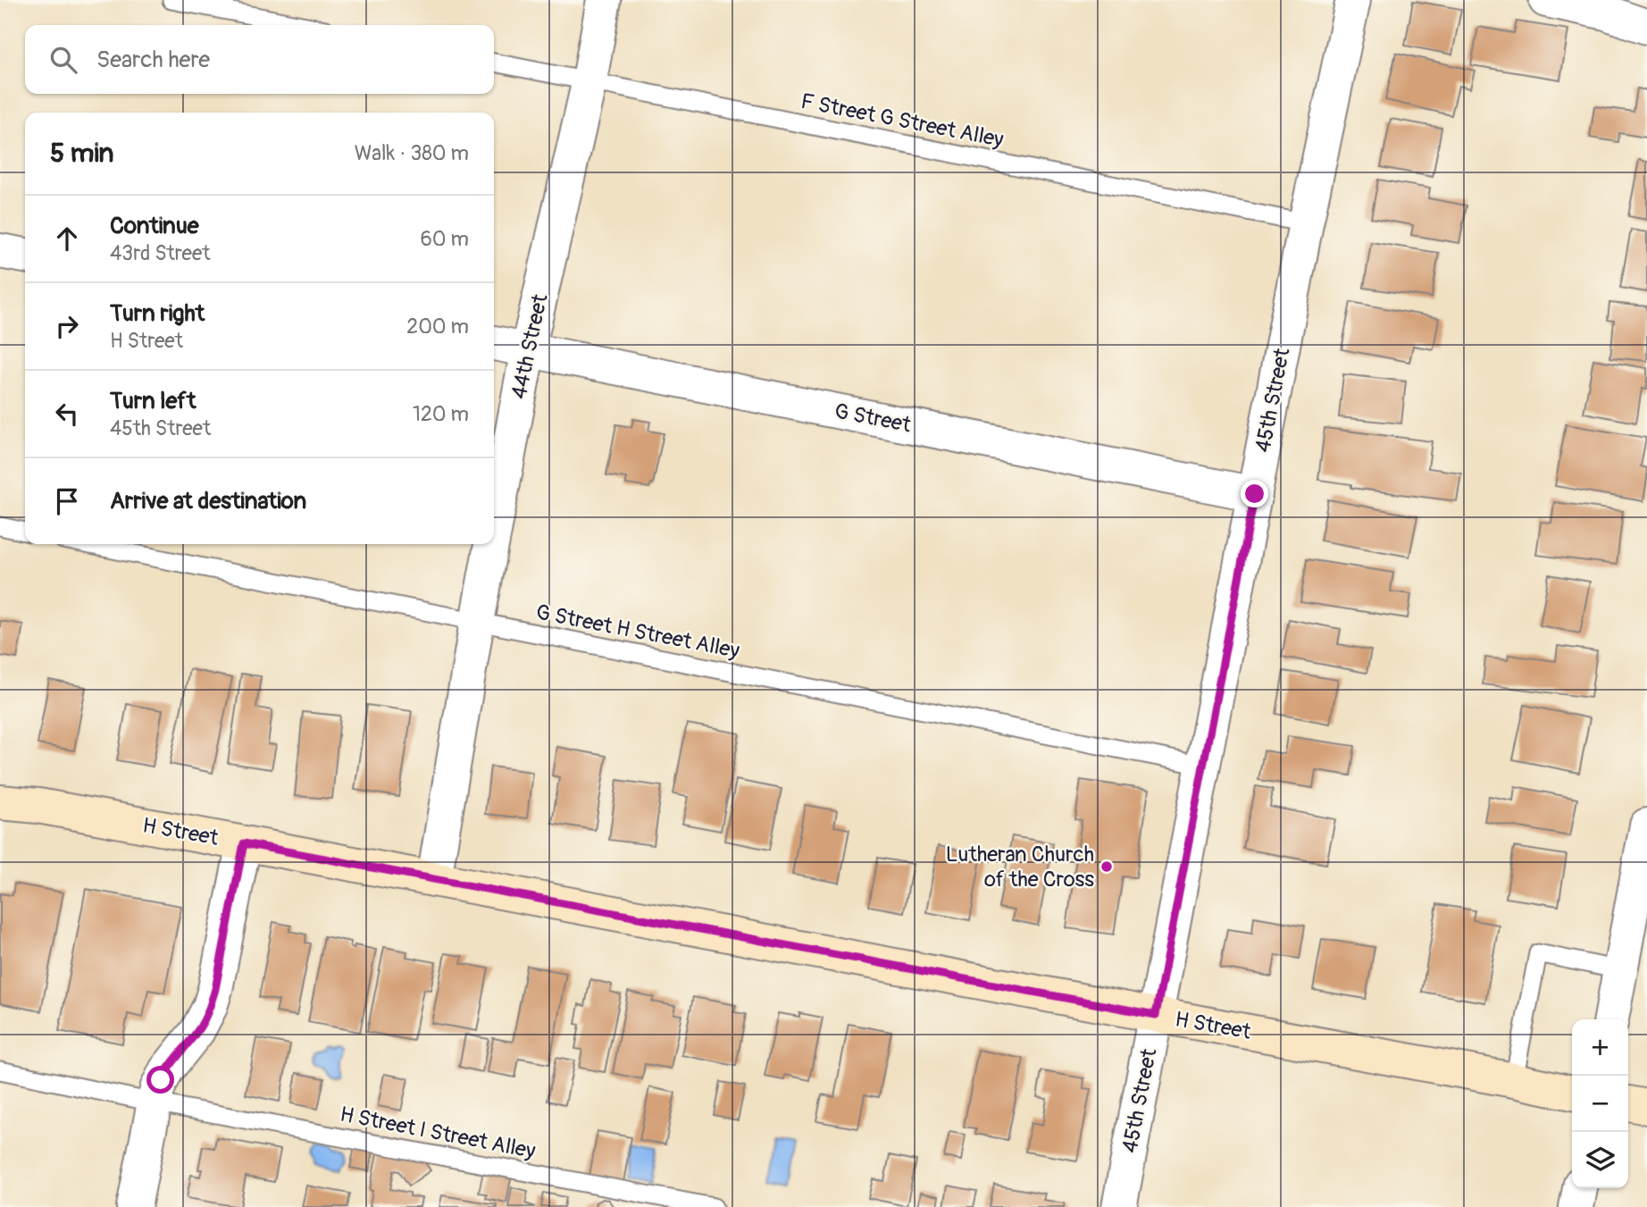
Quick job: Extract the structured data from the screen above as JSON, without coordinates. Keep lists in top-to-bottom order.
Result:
{
  "streets": {
    "main road": ["H Street"],
    "street": ["44th Street", "45th Street", "G Street"],
    "lane": ["F Street G Street Alley", "G Street H Street Alley", "H Street I Street Alley"]
  },
  "crossings": [
    ["F Street G Street Alley", "44th Street"],
    ["F Street G Street Alley", "45th Street"],
    ["44th Street", "G Street"],
    ["44th Street", "G Street H Street Alley"],
    ["44th Street", "H Street"],
    ["45th Street", "G Street"],
    ["45th Street", "G Street H Street Alley"],
    ["45th Street", "H Street"]
  ],
  "places": ["Lutheran Church of the Cross"],
  "page": {
    "search": "Search here",
    "heading": ["5 min", "Walk · 380 m"],
    "list": [
      ["Continue", "43rd Street", "60 m"],
      ["Turn right", "H Street", "200 m"],
      ["Turn left", "45th Street", "120 m"],
      "Arrive at destination"
    ],
    "map_buttons": ["+", "−"]
  }
}
